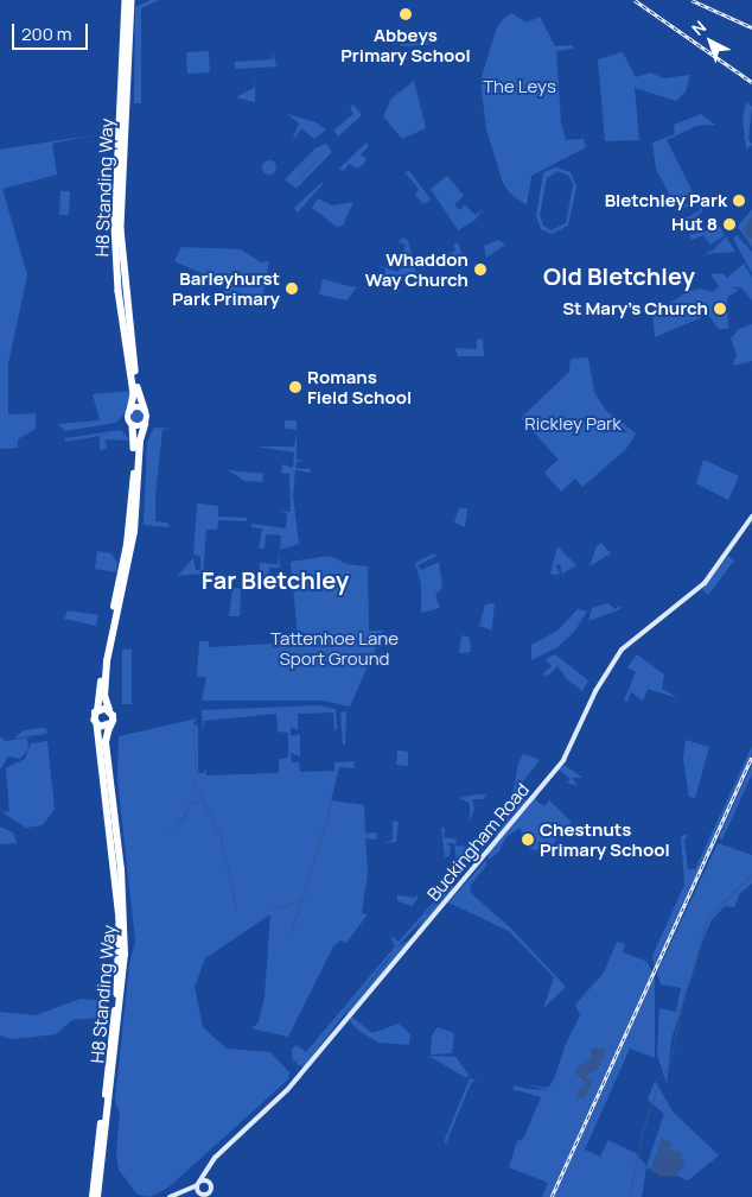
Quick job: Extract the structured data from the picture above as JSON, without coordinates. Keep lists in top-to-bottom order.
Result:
{
  "streets": {
    "highway": ["H8 Standing Way"],
    "main road": ["Buckingham Road"]
  },
  "districts": ["Old Bletchley", "Far Bletchley"],
  "parks": ["The Leys", "Rickley Park", "Tattenhoe Lane Sport Ground"],
  "places": [
    "Abbeys Primary School",
    "Bletchley Park",
    "Hut 8",
    "Whaddon Way Church",
    "Barleyhurst Park Primary",
    "St Mary's Church",
    "Romans Field School",
    "Chestnuts Primary School"
  ],
  "scale_bar": "200 m",
  "north": "top left"
}
